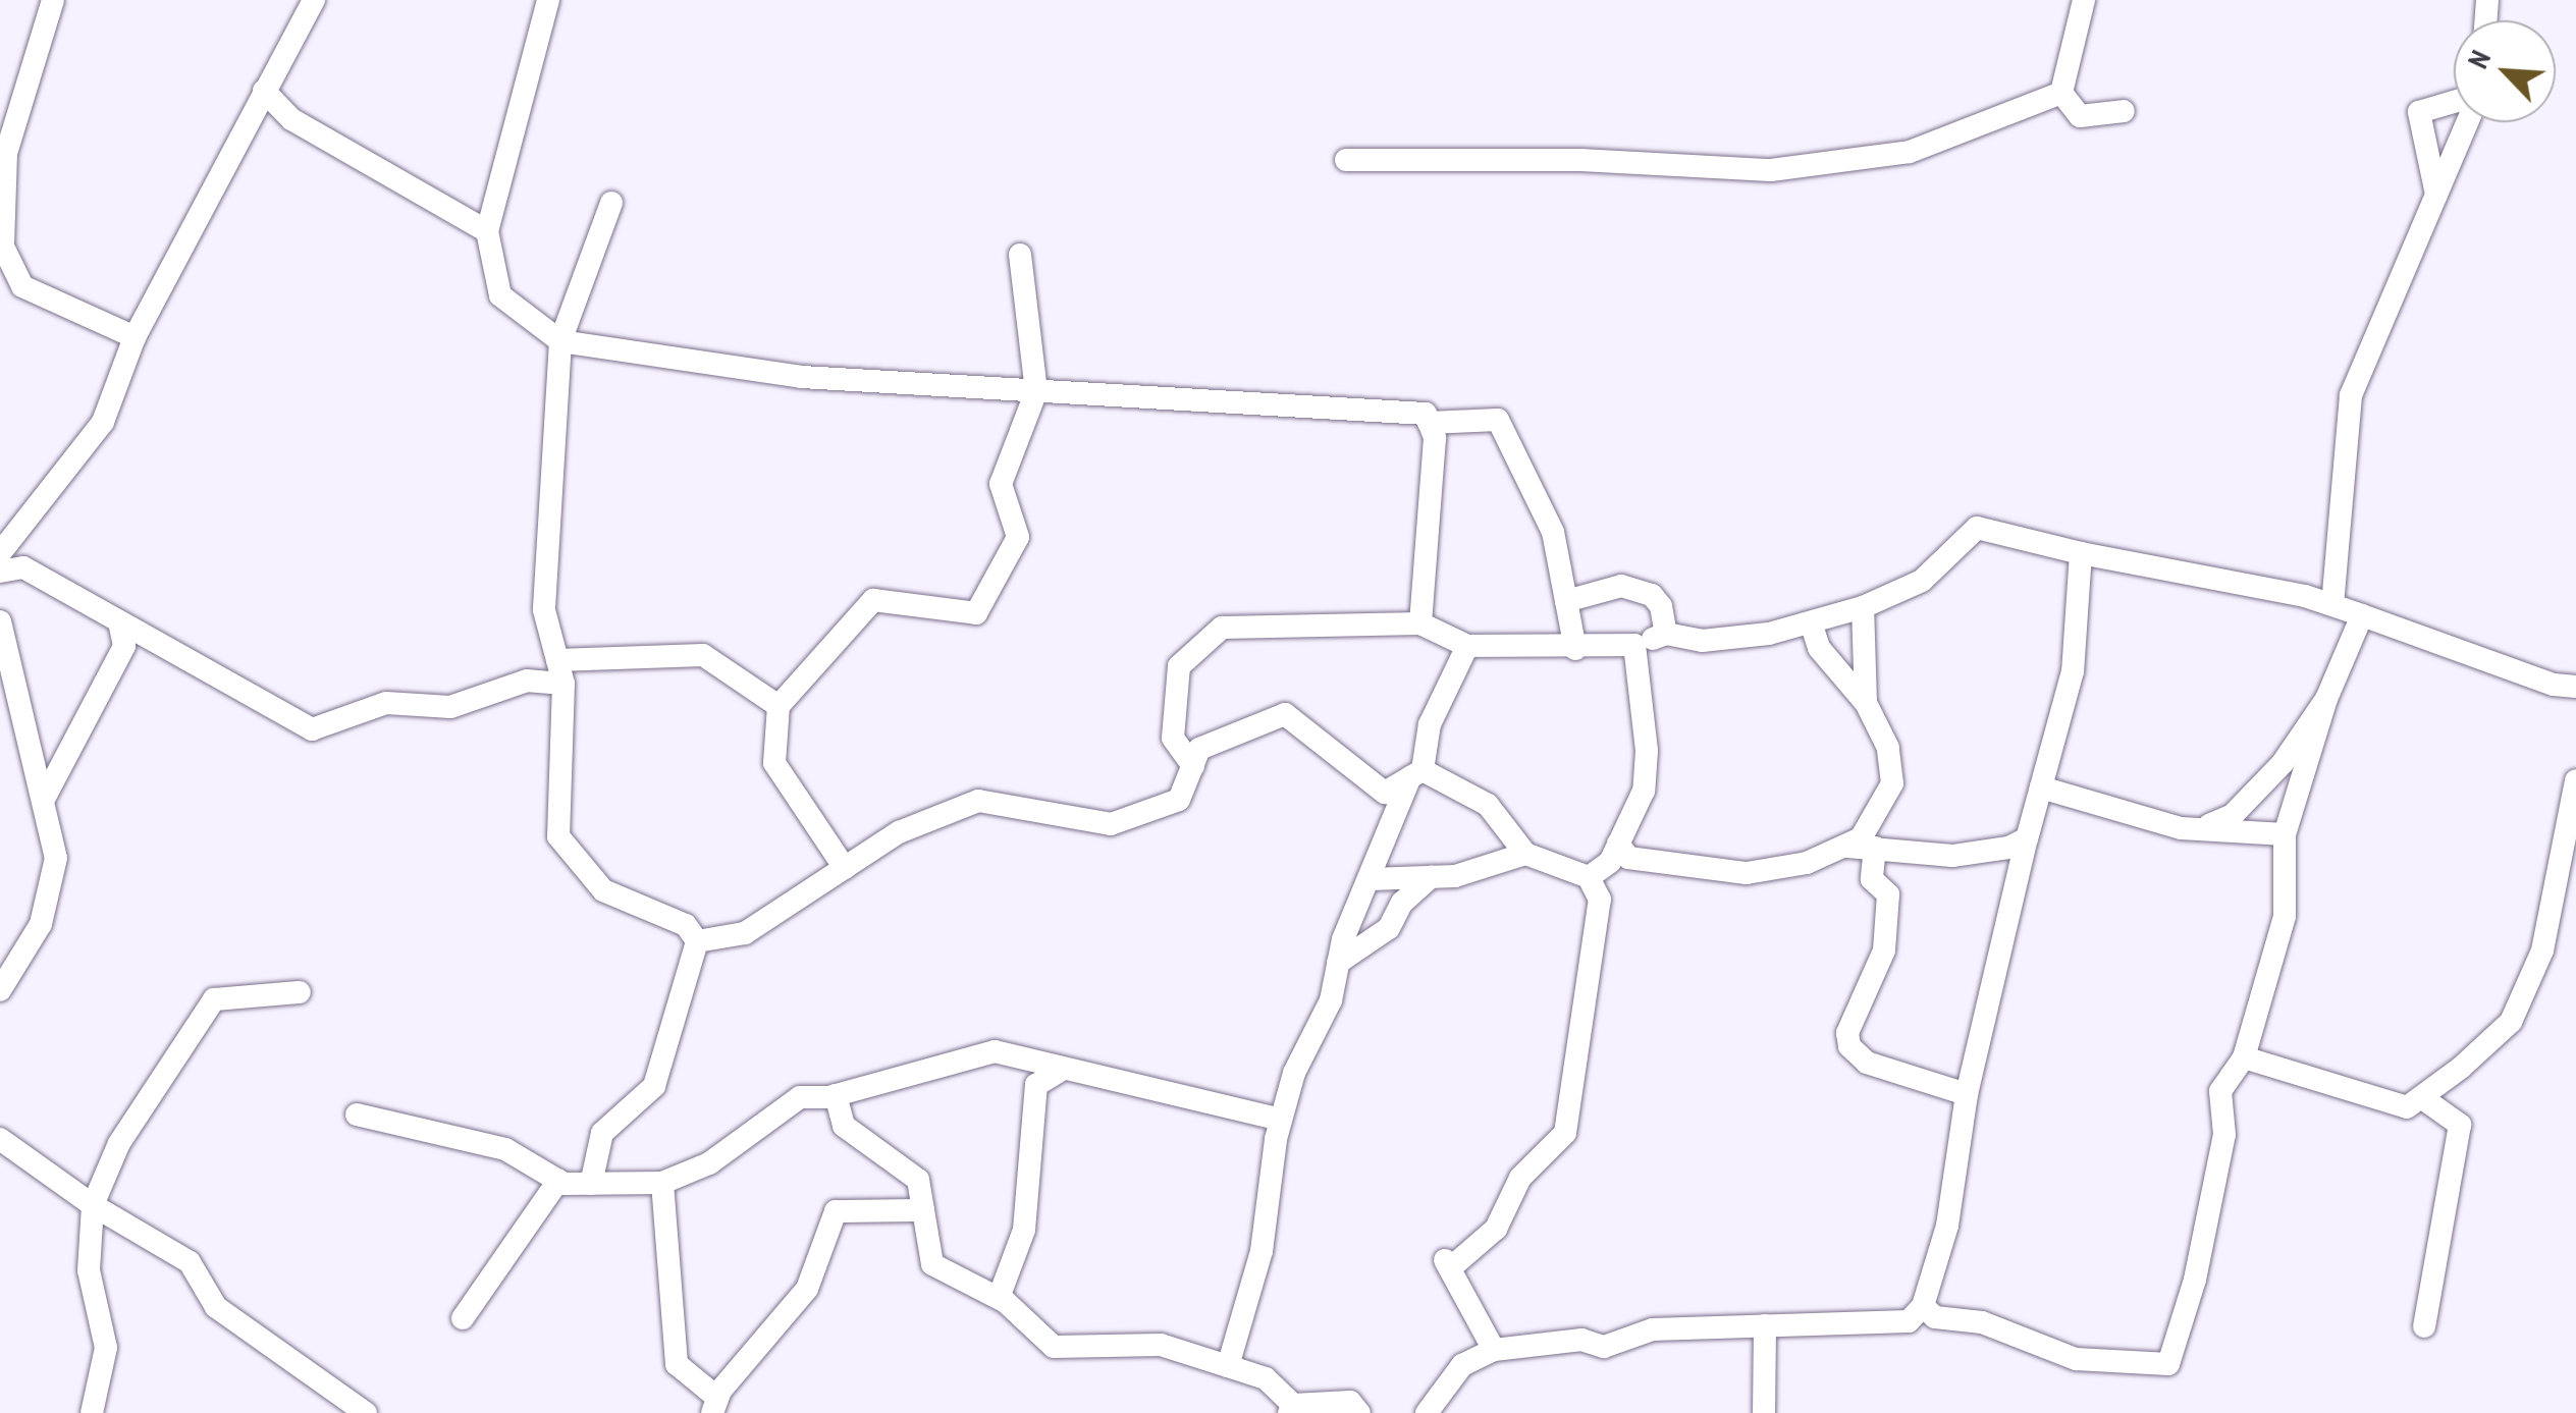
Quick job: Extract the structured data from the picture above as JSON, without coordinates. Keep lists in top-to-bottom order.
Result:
{
  "north": "top left"
}
